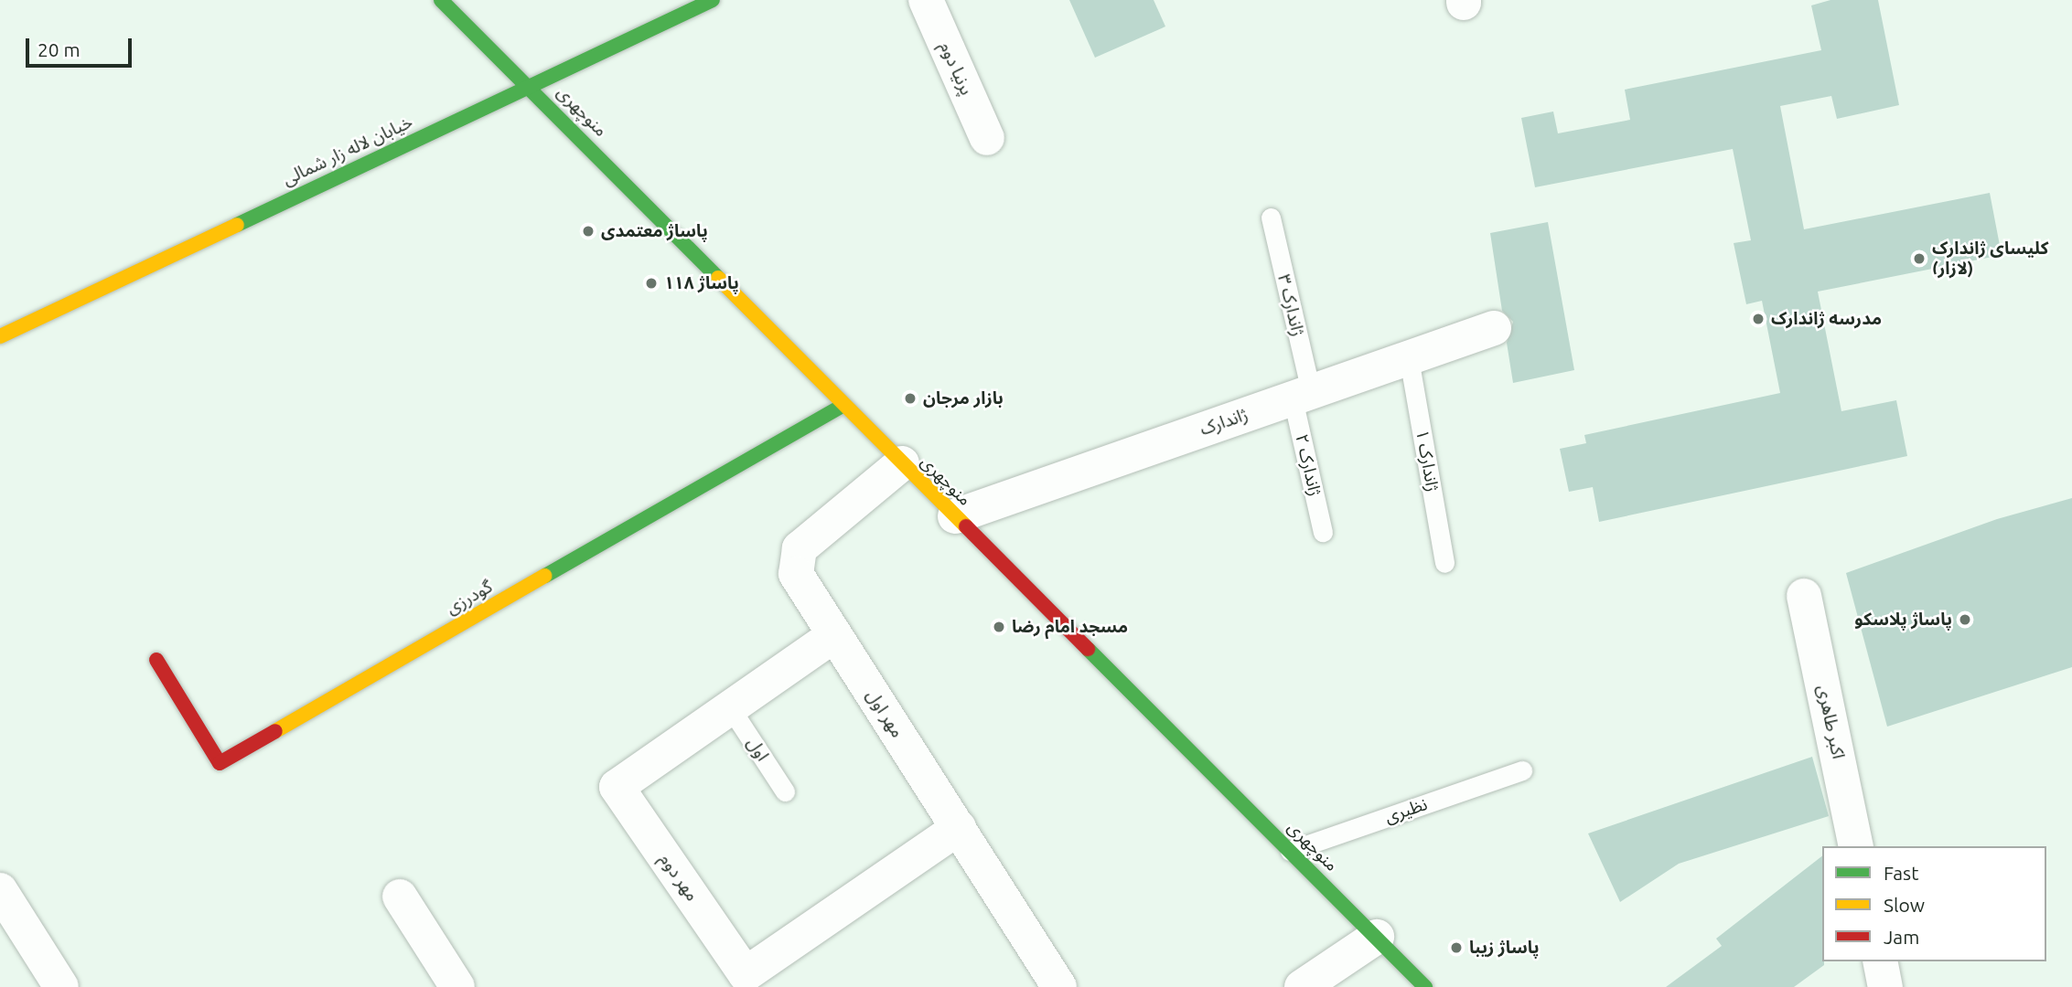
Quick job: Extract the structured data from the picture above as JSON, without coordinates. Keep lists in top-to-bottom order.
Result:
{
  "streets": {
    "street": [
      "پرنیا دوم",
      "منوچهری",
      "خیابان لاله زار شمالی",
      "ژاندارک",
      "گودرزی",
      "مهر اول",
      "اکبر طاهری",
      "مهر دوم"
    ],
    "lane": [
      "ژاندارک ۳",
      "ژاندارک ۱",
      "ژاندارک ۲",
      "اول",
      "نظیری"
    ]
  },
  "crossings": [
    ["منوچهری", "خیابان لاله زار شمالی"],
    ["منوچهری", "ژاندارک"],
    ["منوچهری", "گودرزی"],
    ["منوچهری", "مهر اول"],
    ["منوچهری", "نظیری"],
    ["ژاندارک ۳", "ژاندارک"],
    ["ژاندارک ۳", "ژاندارک ۲"],
    ["ژاندارک", "ژاندارک ۱"],
    ["ژاندارک", "ژاندارک ۲"],
    ["مهر اول", "مهر دوم"],
    ["اول", "مهر دوم"]
  ],
  "places": [
    "پاساژ معتمدی",
    "کلیسای ژاندارک (لازار)",
    "پاساژ ۱۱۸",
    "مدرسه ژاندارک",
    "بازار مرجان",
    "پاساژ پلاسکو",
    "مسجد امام رضا",
    "پاساژ زیبا"
  ],
  "legend": ["Fast", "Slow", "Jam"],
  "scale_bar": "20 m"
}
